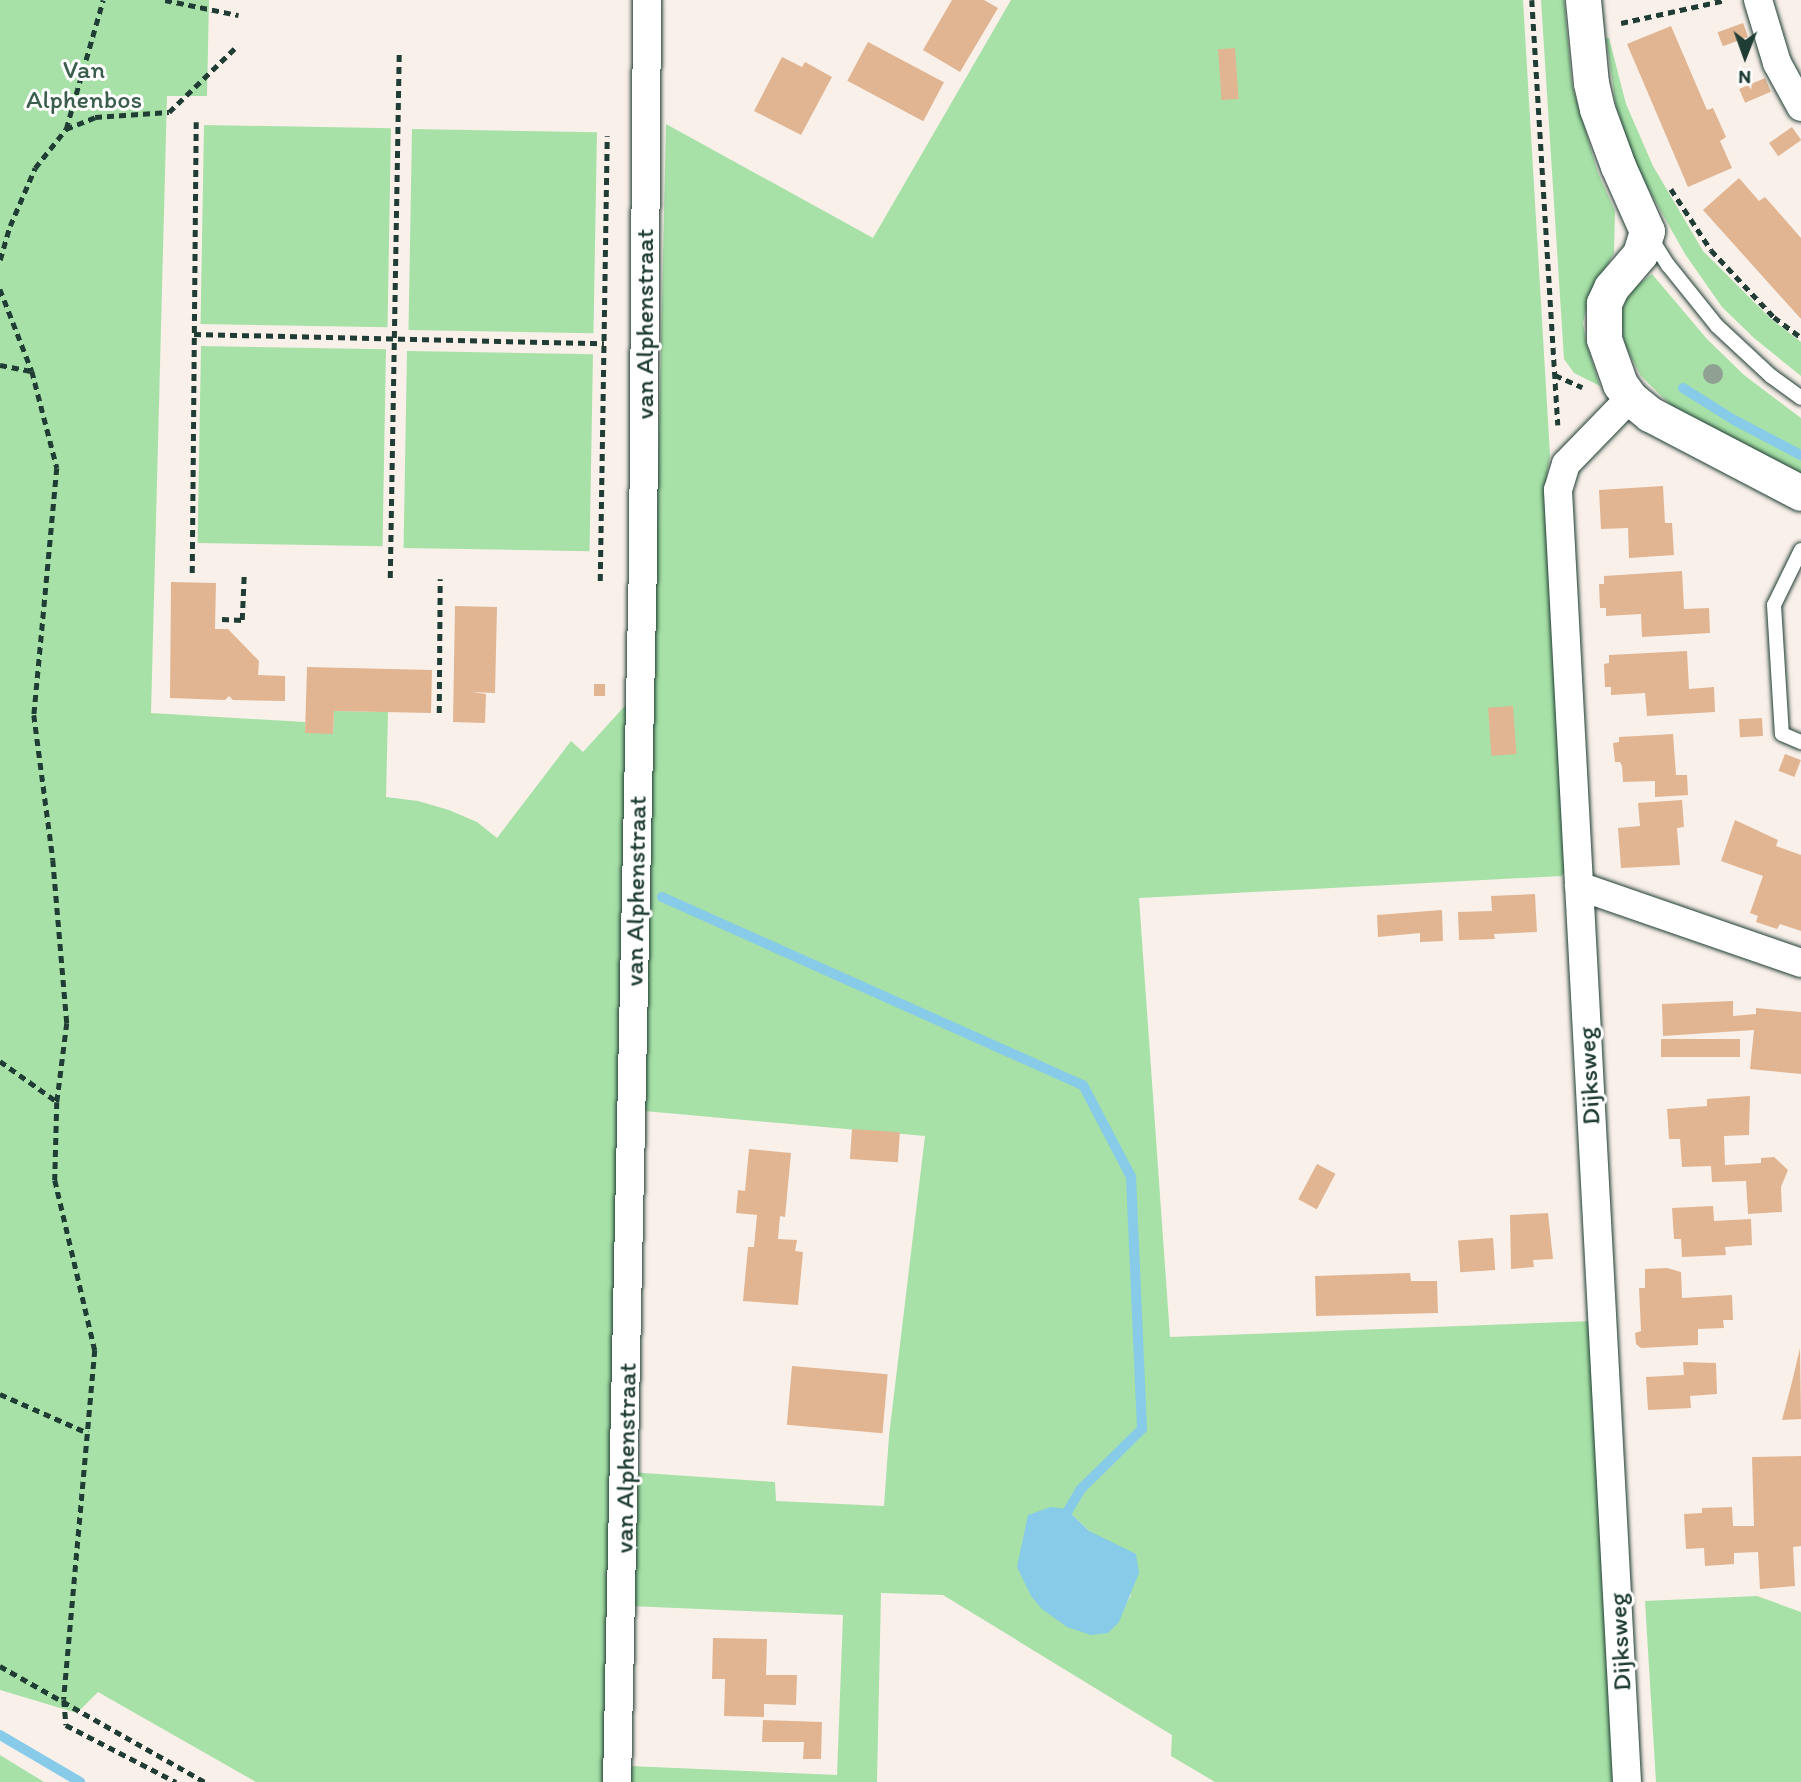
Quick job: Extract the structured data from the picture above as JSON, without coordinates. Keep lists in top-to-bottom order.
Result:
{
  "streets": {
    "street": ["van Alphenstraat", "Dijksweg"]
  },
  "parks": ["Van Alphenbos"],
  "north": "bottom"
}
